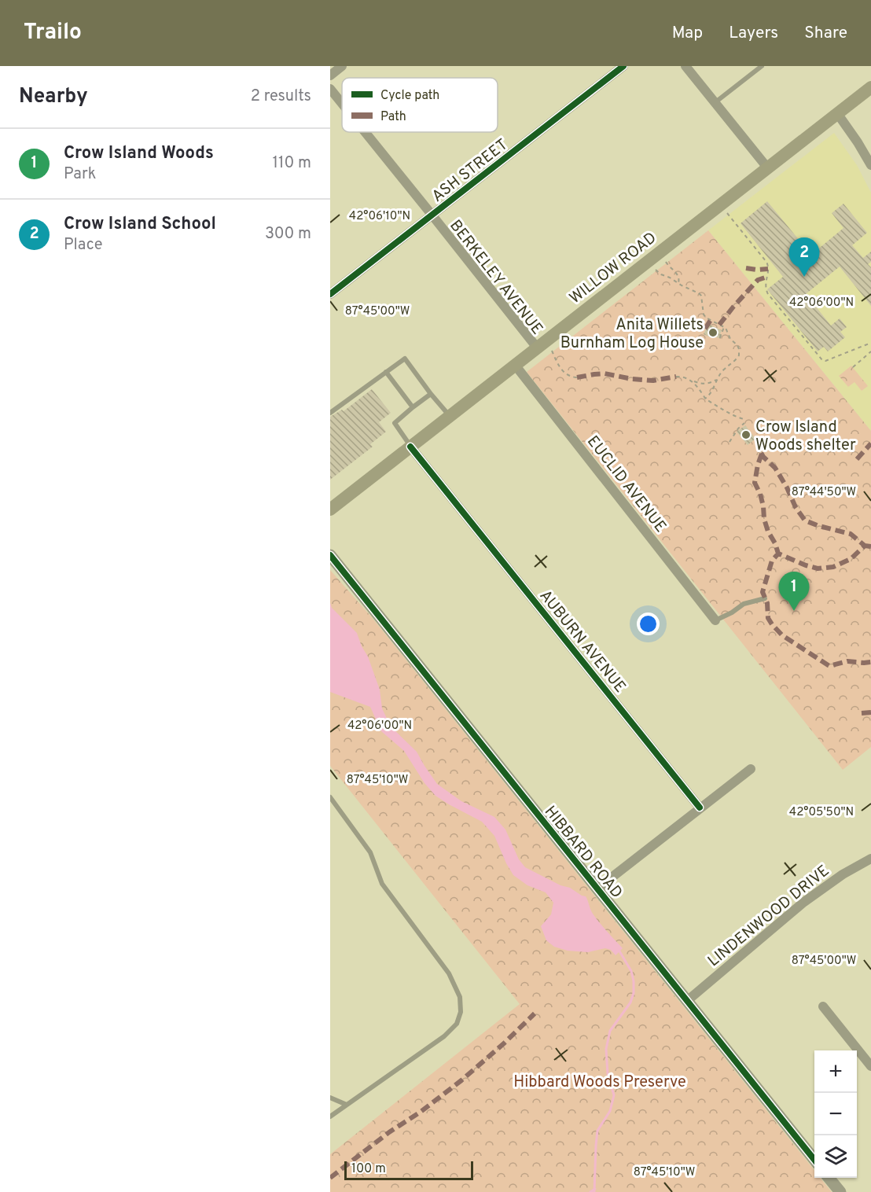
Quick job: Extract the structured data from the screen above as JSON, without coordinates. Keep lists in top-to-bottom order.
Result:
{
  "streets": {
    "main road": ["WILLOW ROAD"],
    "street": [
      "ASH STREET",
      "BERKELEY AVENUE",
      "EUCLID AVENUE",
      "AUBURN AVENUE",
      "HIBBARD ROAD",
      "LINDENWOOD DRIVE"
    ]
  },
  "crossings": [
    ["ASH STREET", "BERKELEY AVENUE"],
    ["WILLOW ROAD", "BERKELEY AVENUE"],
    ["WILLOW ROAD", "EUCLID AVENUE"],
    ["WILLOW ROAD", "AUBURN AVENUE"],
    ["HIBBARD ROAD", "LINDENWOOD DRIVE"]
  ],
  "parks": ["Hibbard Woods Preserve"],
  "places": ["Anita Willets Burnham Log House", "Crow Island Woods shelter"],
  "legend": ["Cycle path", "Path"],
  "scale_bar": "100 m",
  "page": {
    "header": "Trailo",
    "nav": ["Map", "Layers", "Share"],
    "heading": ["Nearby", "2 results"],
    "list": [
      {
        "mark": "1",
        "name": "Crow Island Woods",
        "note": "Park",
        "value": "110 m"
      },
      {
        "mark": "2",
        "name": "Crow Island School",
        "note": "Place",
        "value": "300 m"
      }
    ],
    "pins": ["2", "1"],
    "map_buttons": ["+", "−"],
    "scale": "100 m"
  },
  "coordinates": [
    "42°06'10\"N",
    "42°06'00\"N",
    "87°45'00\"W",
    "87°44'50\"W",
    "87°45'10\"W",
    "42°05'50\"N"
  ]
}
